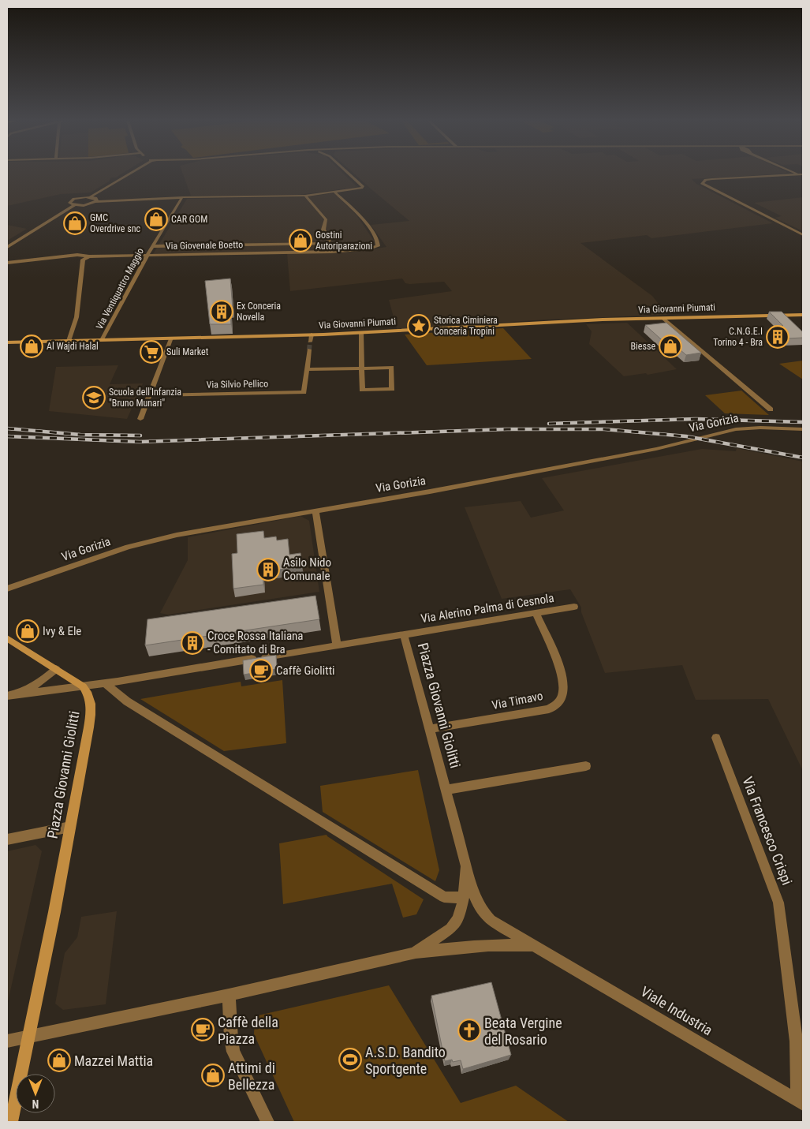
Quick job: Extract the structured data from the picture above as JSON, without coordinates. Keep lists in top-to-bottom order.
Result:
{
  "streets": {
    "street": [
      "Via Giovenale Boetto",
      "Via Ventiquattro Maggio",
      "Via Giovanni Piumati",
      "Via Silvio Pellico",
      "Via Gorizia",
      "Via Alerino Palma di Cesnola",
      "Via Timavo",
      "Piazza Giovanni Giolitti",
      "Via Francesco Crispi",
      "Viale Industria"
    ]
  },
  "crossings": [
    ["Via Giovenale Boetto", "Via Ventiquattro Maggio"],
    ["Via Ventiquattro Maggio", "Via Giovanni Piumati"],
    ["Via Alerino Palma di Cesnola", "Via Timavo"],
    ["Via Alerino Palma di Cesnola", "Piazza Giovanni Giolitti"],
    ["Via Timavo", "Piazza Giovanni Giolitti"],
    ["Piazza Giovanni Giolitti", "Viale Industria"],
    ["Via Francesco Crispi", "Viale Industria"]
  ],
  "places": {
    "shop": [
      "CAR GOM",
      "GMC Overdrive snc",
      "Gostini Autoriparazioni",
      "Al Wajdi Halal",
      "Biesse",
      "Ivy & Ele",
      "Mazzei Mattia",
      "Attimi di Bellezza"
    ],
    "building": [
      "Ex Conceria Novella",
      "C.N.G.E.I Torino 4 - Bra",
      "Asilo Nido Comunale",
      "Croce Rossa Italiana - Comitato di Bra"
    ],
    "place": ["Storica Ciminiera Conceria Tropini"],
    "supermarket": ["Suli Market"],
    "school or university": ["Scuola dell'Infanzia \"Bruno Munari\""],
    "cafe": ["Caffè Giolitti", "Caffè della Piazza"],
    "church": ["Beata Vergine del Rosario"],
    "sports": ["A.S.D. Bandito Sportgente"]
  },
  "north": "bottom"
}
